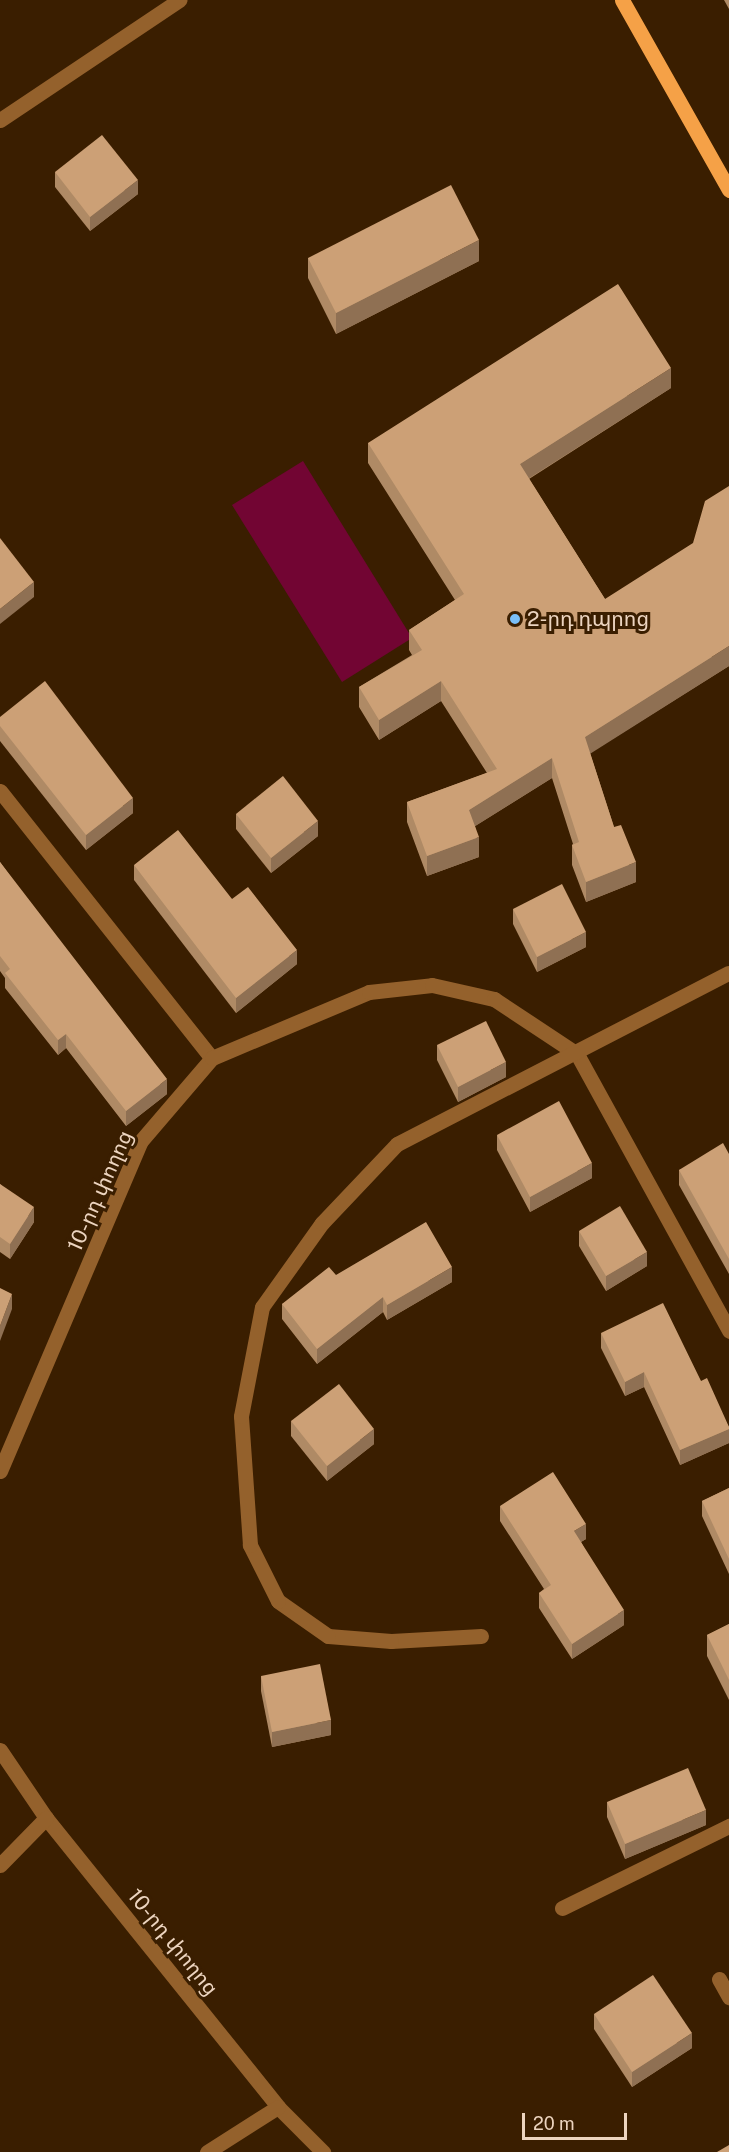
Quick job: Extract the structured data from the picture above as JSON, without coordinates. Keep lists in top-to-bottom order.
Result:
{
  "streets": {
    "street": ["10-րդ փողոց"]
  },
  "places": ["2-րդ դպրոց"],
  "scale_bar": "20 m"
}
